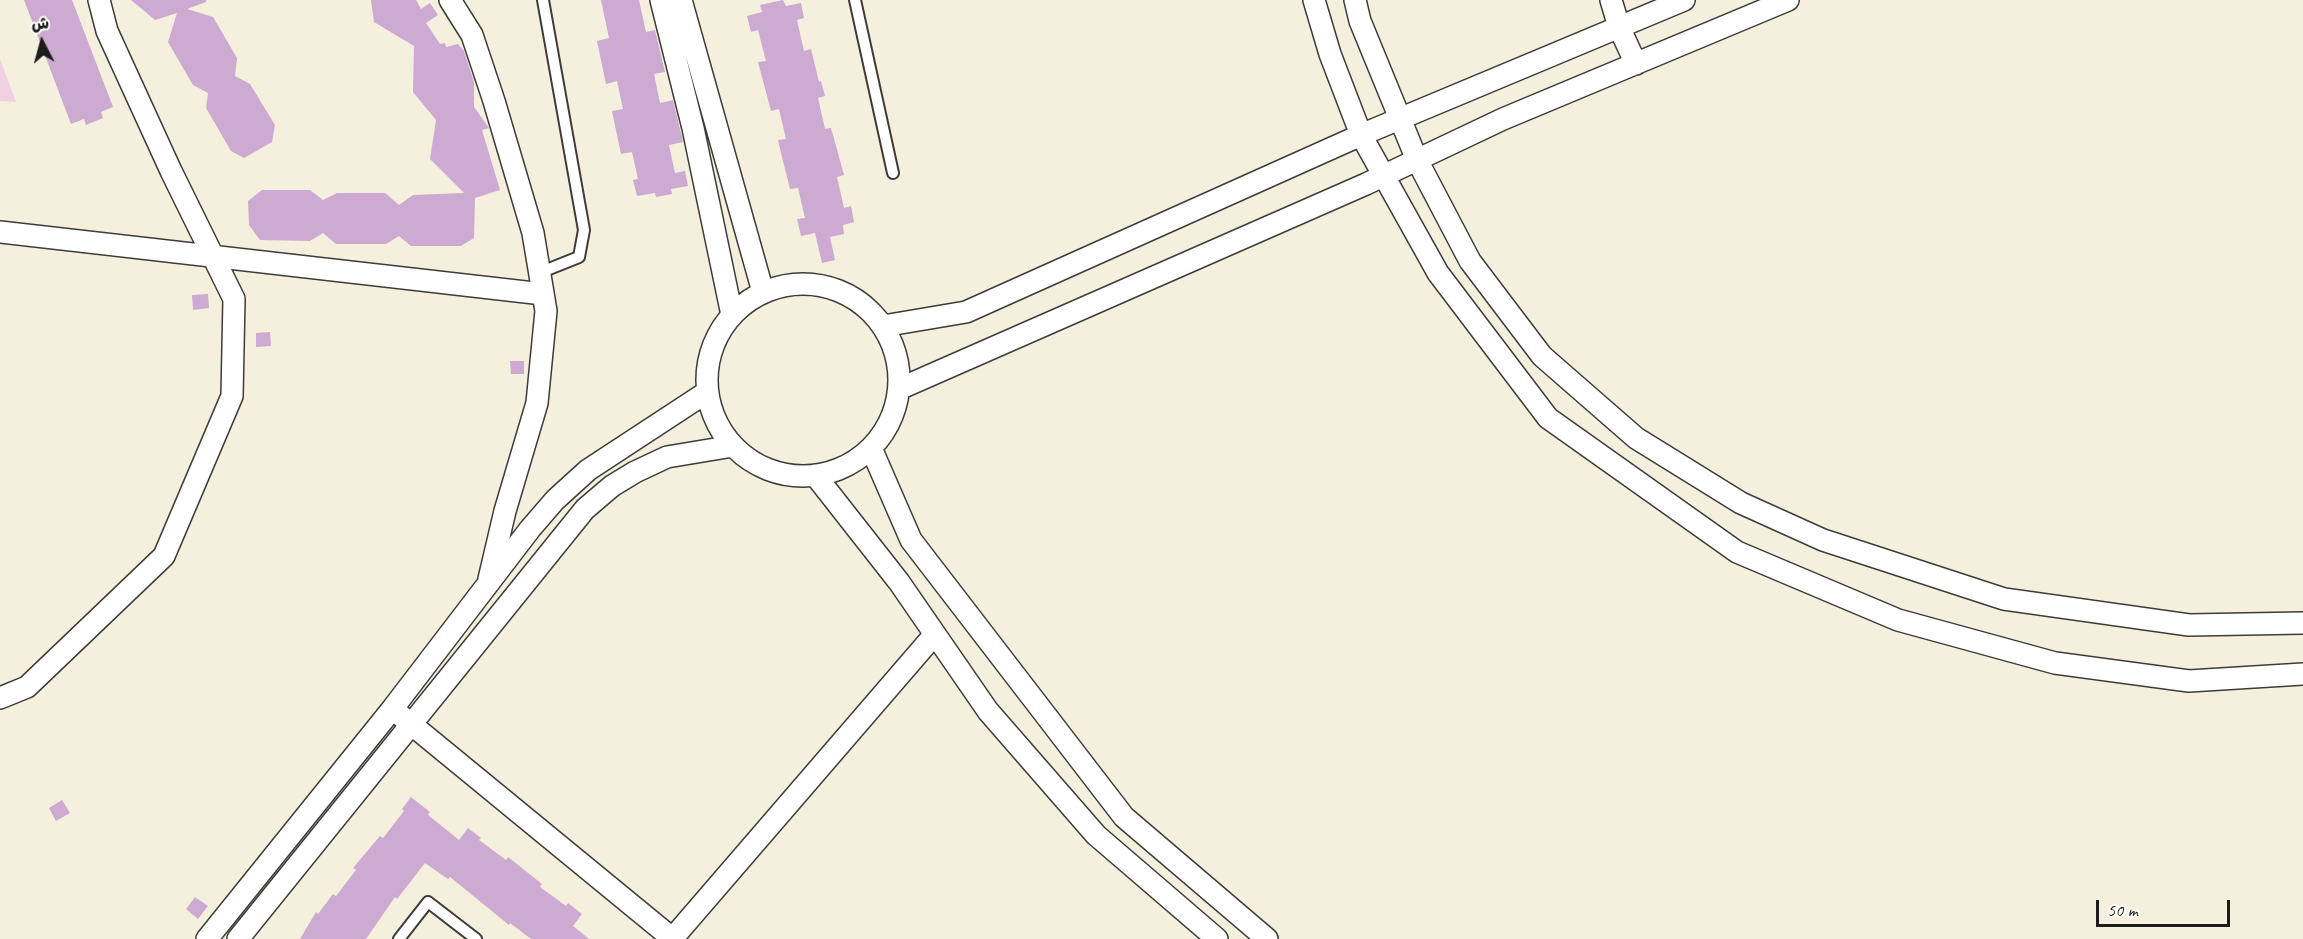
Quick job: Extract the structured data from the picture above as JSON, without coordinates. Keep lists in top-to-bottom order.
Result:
{
  "scale_bar": "50 m",
  "north": "top"
}
